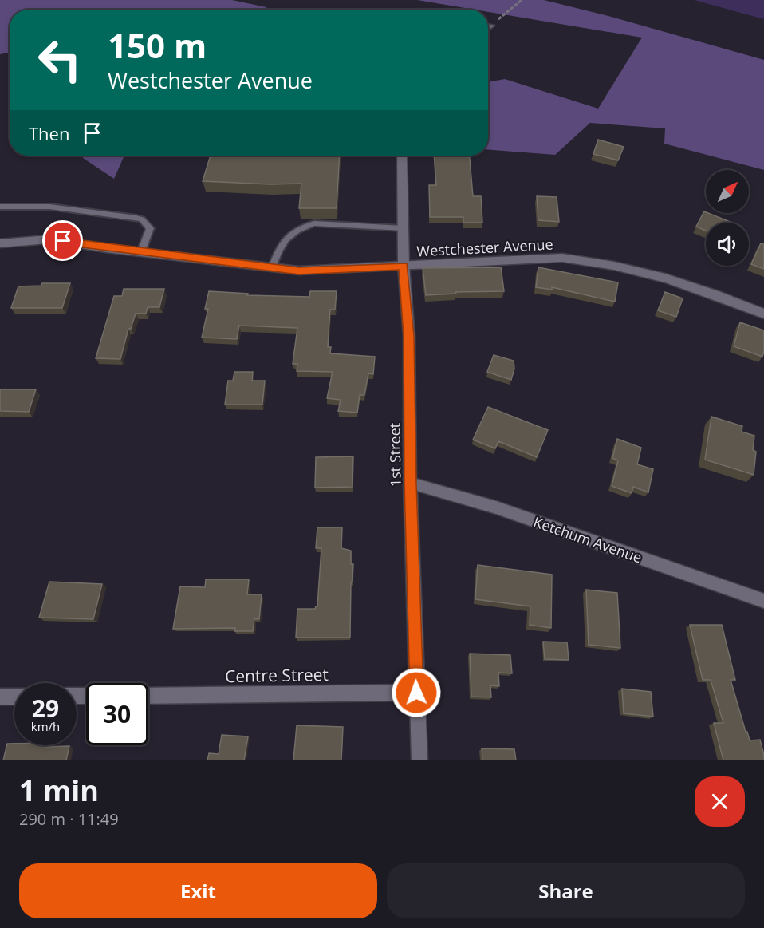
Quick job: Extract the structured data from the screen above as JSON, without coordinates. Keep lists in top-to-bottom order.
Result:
{
  "streets": {
    "street": [
      "Westchester Avenue",
      "1st Street",
      "Ketchum Avenue",
      "Centre Street"
    ]
  },
  "crossings": [
    ["Westchester Avenue", "1st Street"],
    ["1st Street", "Ketchum Avenue"],
    ["1st Street", "Centre Street"]
  ],
  "north": "top right",
  "page": {
    "turn": ["150 m", "Westchester Avenue"],
    "then": "Then",
    "speed": "29 km/h",
    "limit": "30",
    "heading": ["1 min", "290 m · 11:49"],
    "buttons": ["Exit", "Share"]
  }
}
